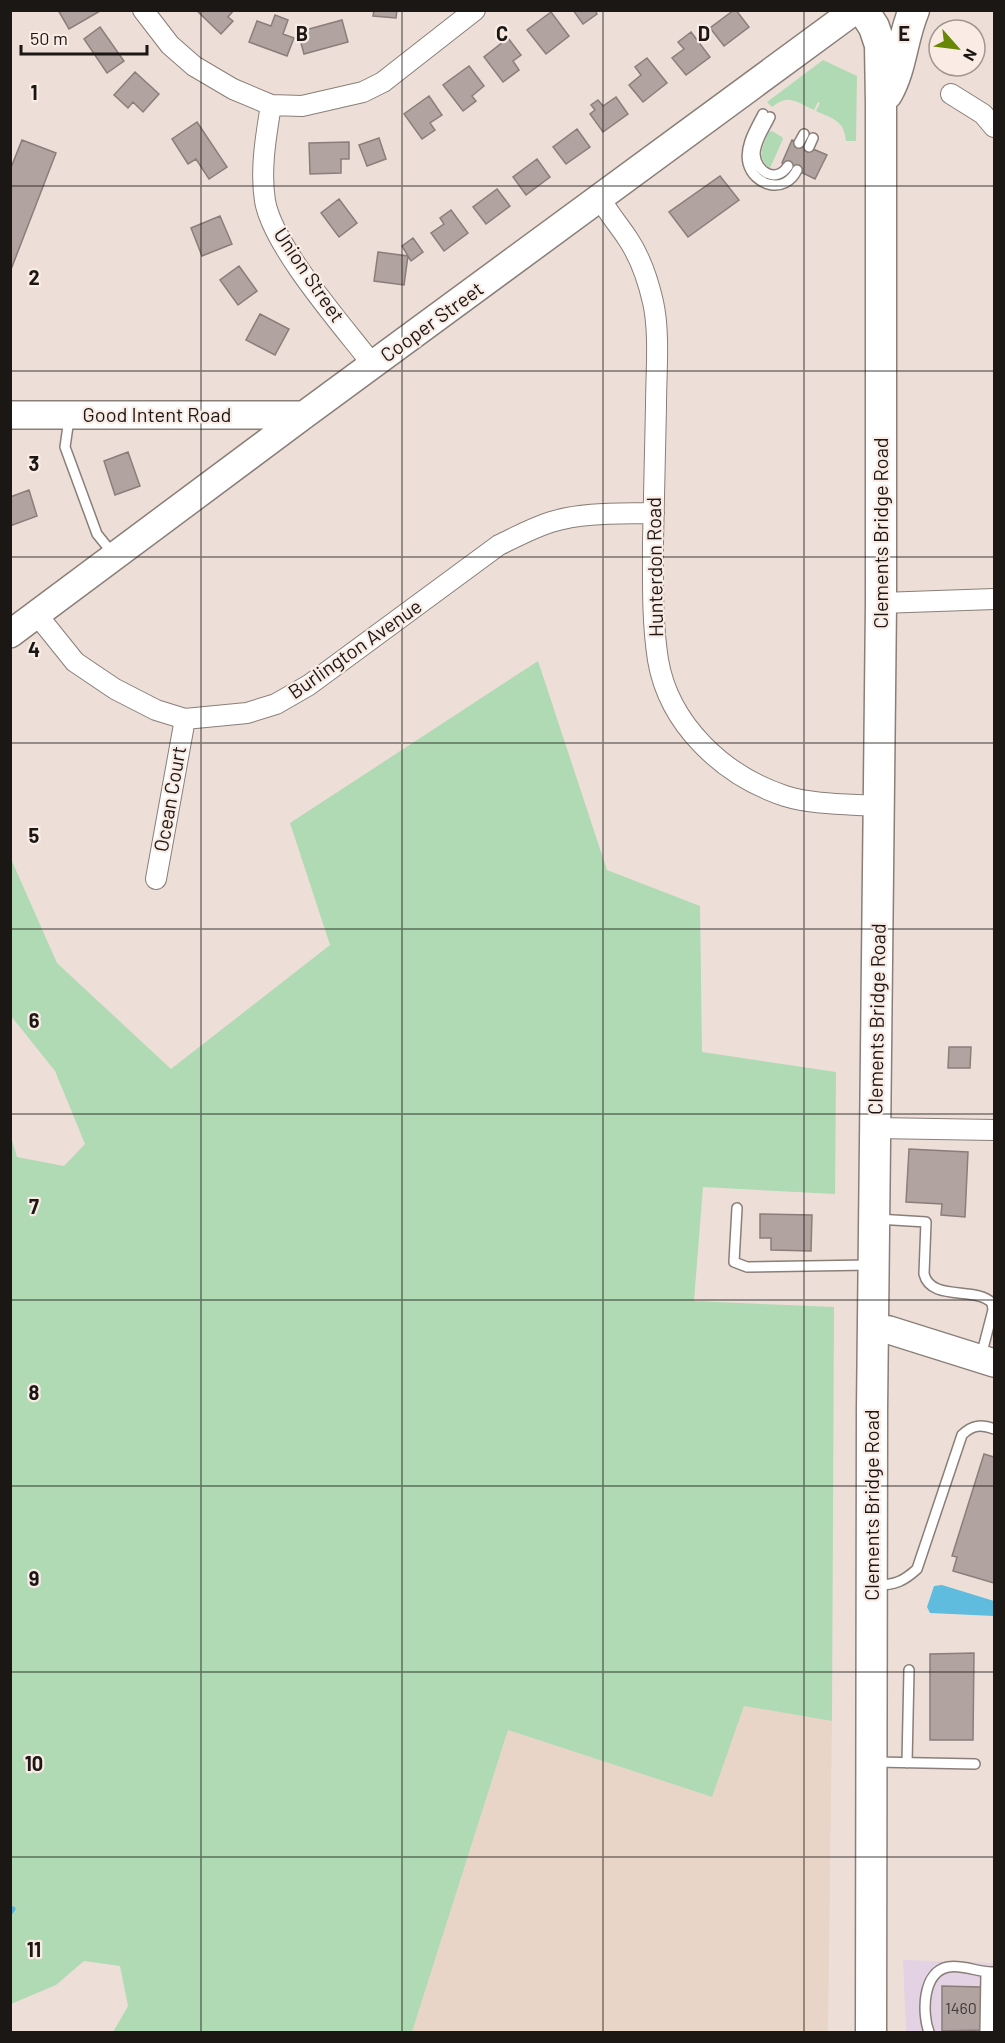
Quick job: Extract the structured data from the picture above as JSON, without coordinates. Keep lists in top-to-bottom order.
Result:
{
  "streets": {
    "main road": ["Cooper Street", "Good Intent Road", "Clements Bridge Road"],
    "street": [
      "Union Street",
      "Hunterdon Road",
      "Burlington Avenue",
      "Ocean Court"
    ]
  },
  "crossings": [
    ["Union Street", "Cooper Street"],
    ["Cooper Street", "Good Intent Road"],
    ["Cooper Street", "Hunterdon Road"],
    ["Cooper Street", "Burlington Avenue"],
    ["Clements Bridge Road", "Hunterdon Road"],
    ["Hunterdon Road", "Burlington Avenue"],
    ["Burlington Avenue", "Ocean Court"]
  ],
  "house_numbers": ["1460"],
  "scale_bar": "50 m",
  "north": "bottom right",
  "grid": {
    "columns": [
      "B",
      "C",
      "D",
      "E"
    ],
    "rows": [
      "1",
      "2",
      "3",
      "4",
      "5",
      "6",
      "7",
      "8",
      "9",
      "10",
      "11"
    ]
  }
}
